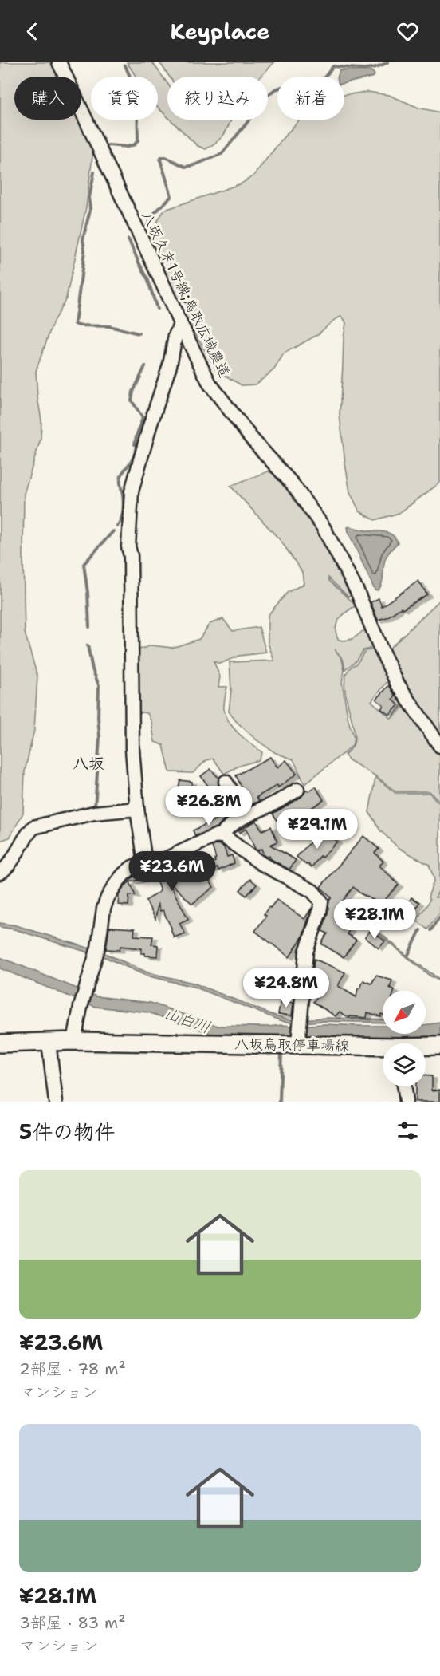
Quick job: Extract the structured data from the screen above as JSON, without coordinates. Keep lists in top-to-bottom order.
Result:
{
  "streets": {
    "main road": ["八坂鳥取停車場線"],
    "street": ["八坂久末1号線;鳥取広域農道"]
  },
  "districts": ["八坂"],
  "water": ["山白川"],
  "north": "bottom left",
  "page": {
    "header": "Keyplace",
    "chip": [
      "購入",
      "賃貸",
      "絞り込み",
      "新着"
    ],
    "price": [
      "¥26.8M",
      "¥29.1M",
      "¥23.6M",
      "¥28.1M",
      "¥24.8M"
    ],
    "heading": "5件の物件",
    "list": [
      {
        "name": "¥23.6M",
        "note": "2部屋 · 78 m² · マンション"
      },
      {
        "name": "¥28.1M",
        "note": "3部屋 · 83 m² · マンション"
      }
    ]
  }
}
